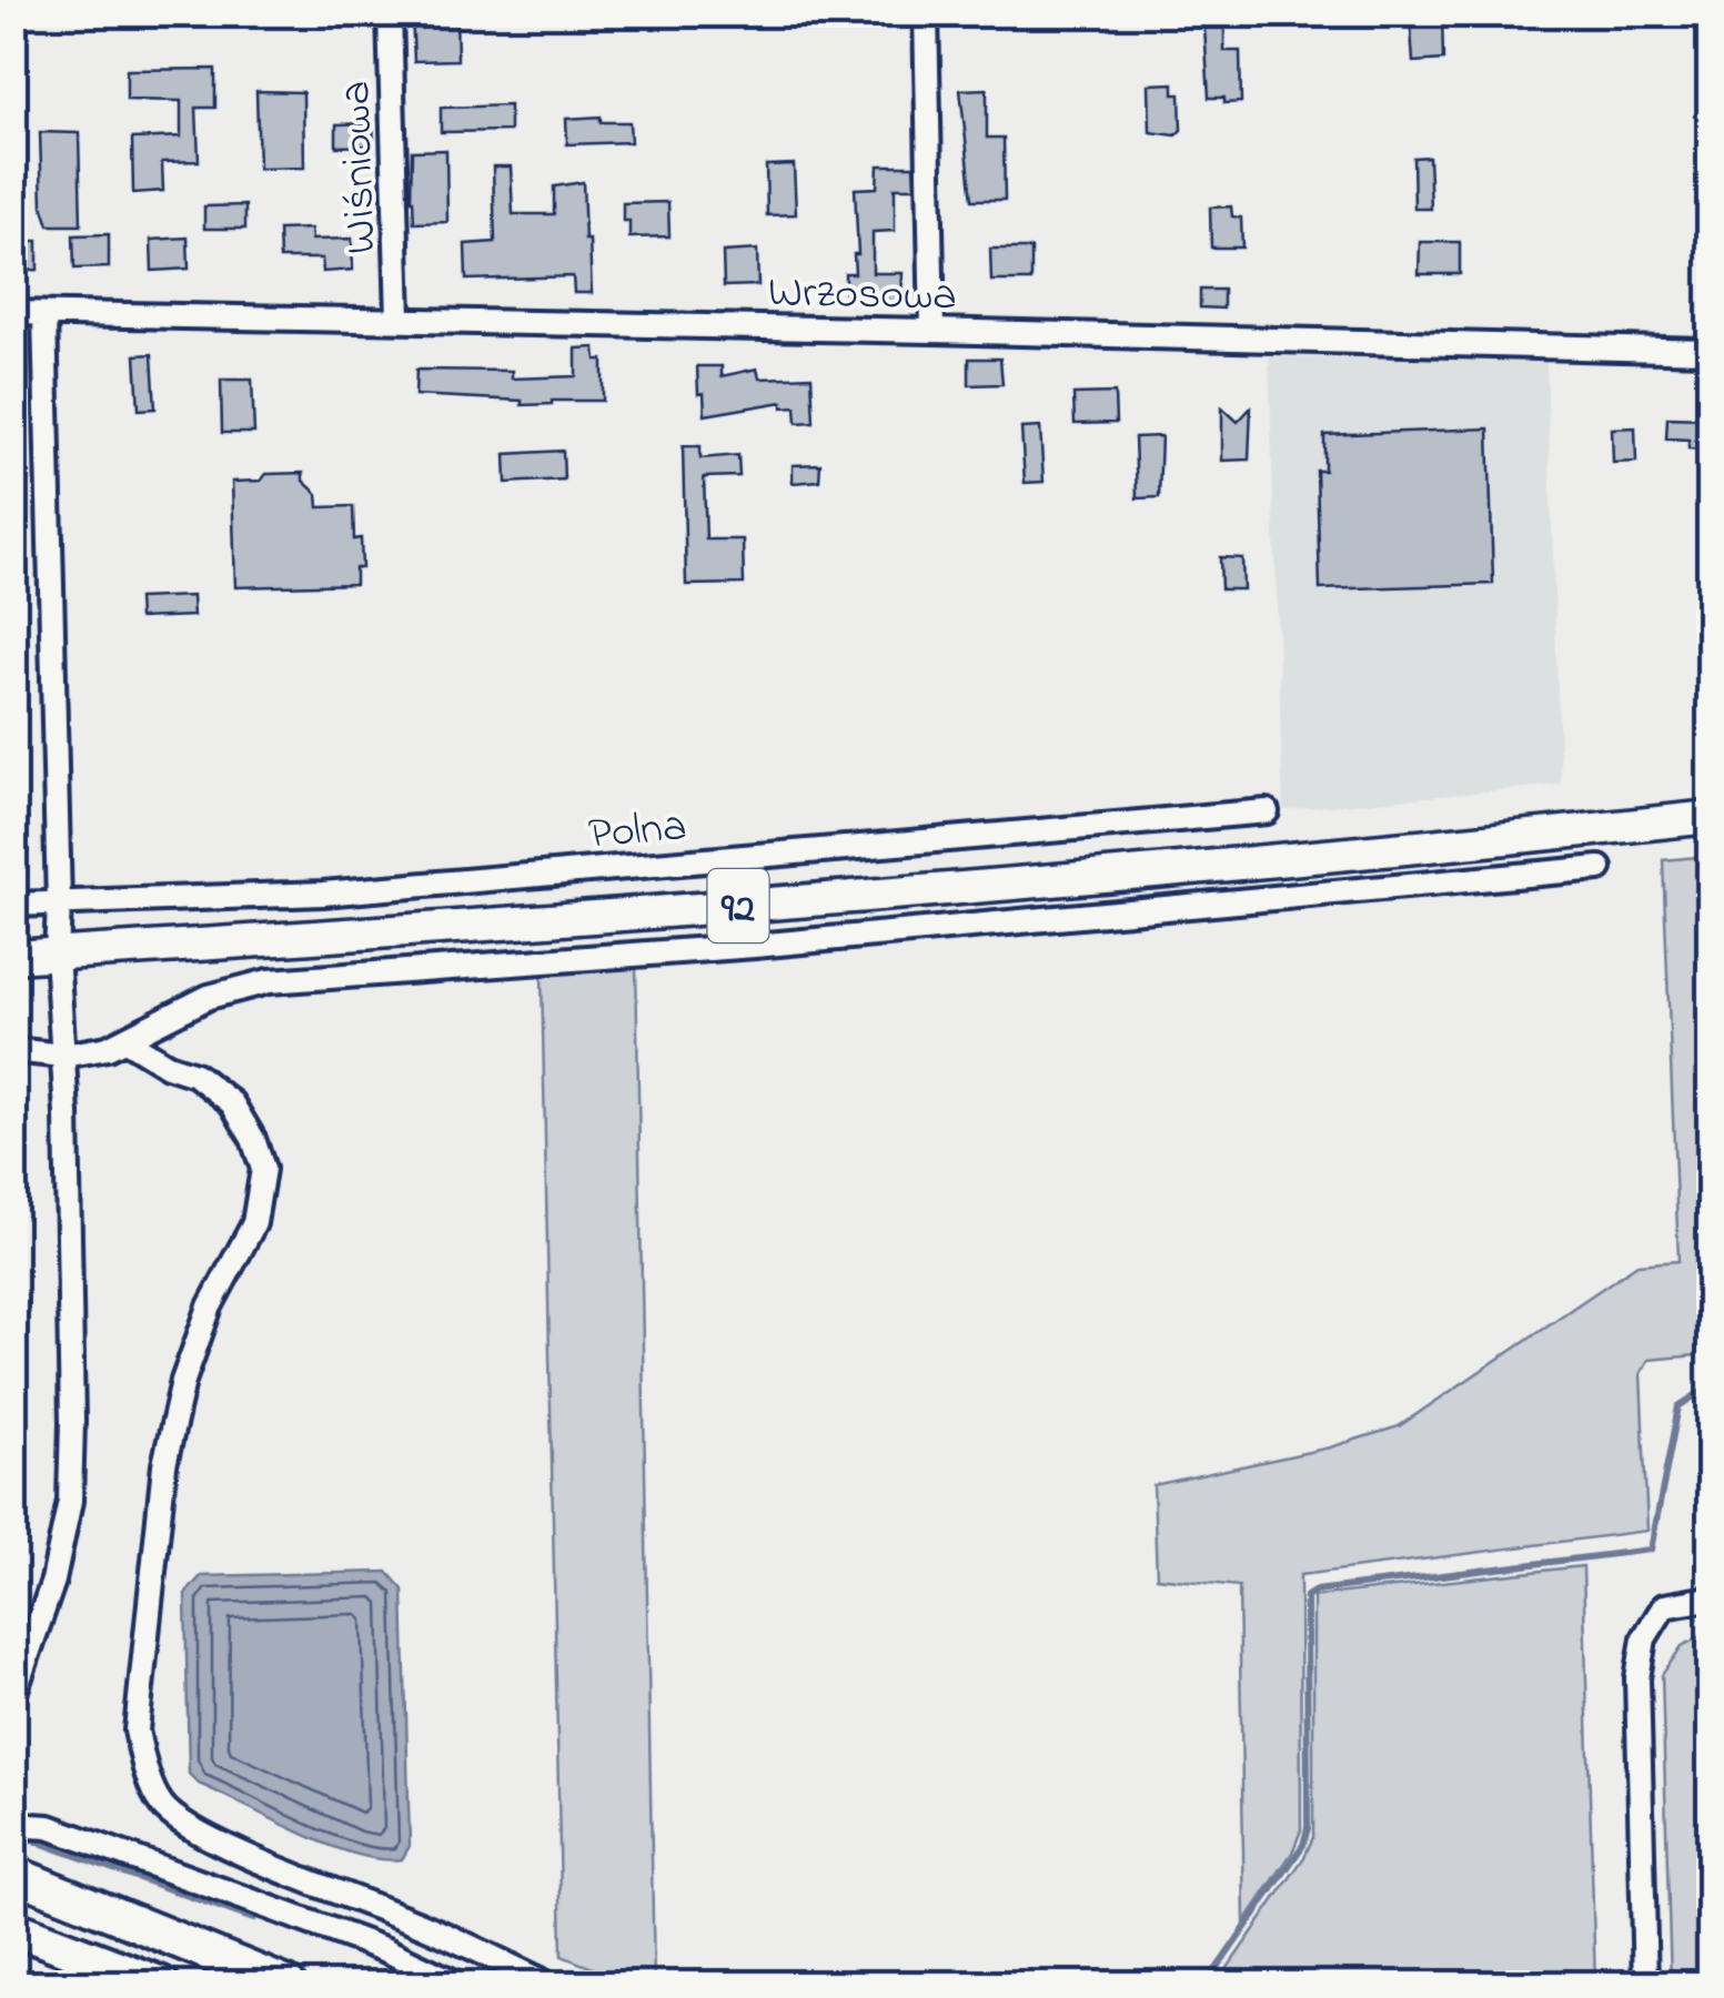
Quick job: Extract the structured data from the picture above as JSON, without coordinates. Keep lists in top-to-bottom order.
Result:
{
  "streets": {
    "main road": ["92"],
    "street": ["Wiśniowa", "Wrzosowa", "Polna"]
  },
  "crossings": [
    ["Wiśniowa", "Wrzosowa"]
  ]
}
